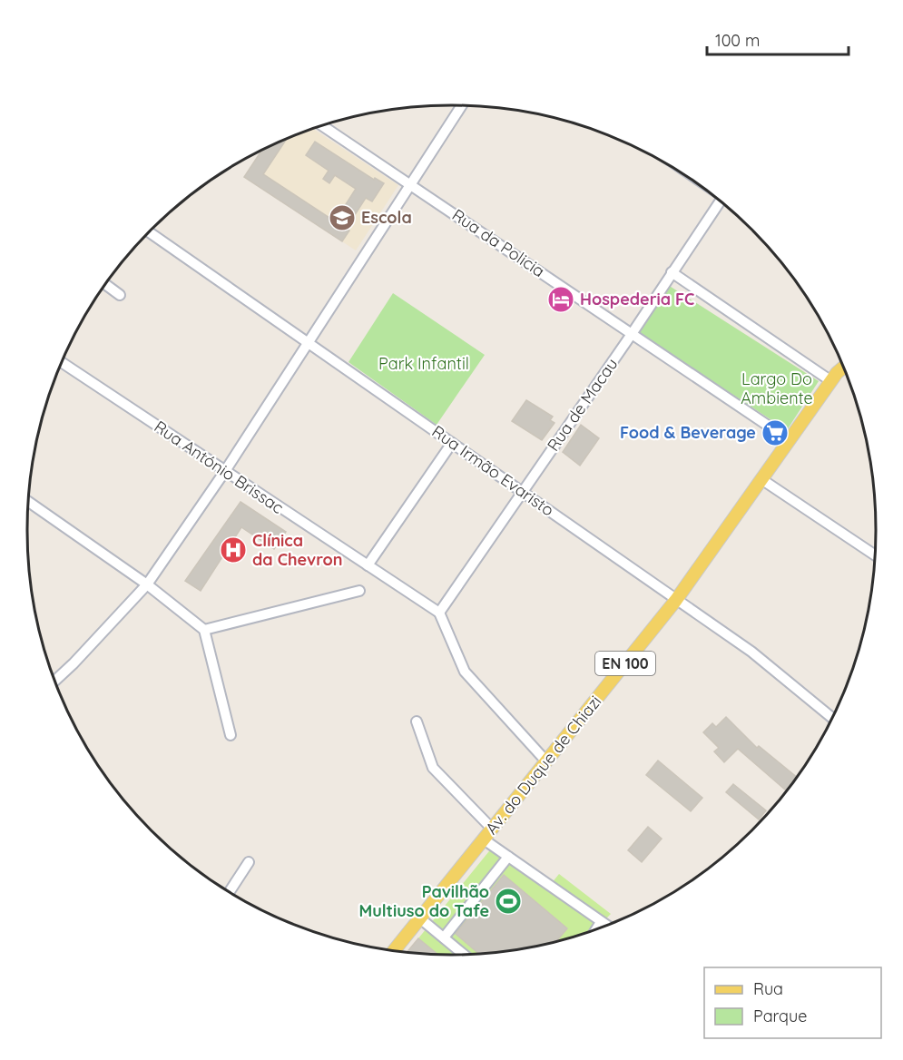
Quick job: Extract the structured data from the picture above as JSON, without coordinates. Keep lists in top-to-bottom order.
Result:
{
  "streets": {
    "main road": ["EN 100", "Av. do Duque de Chiazi"],
    "street": [
      "Rua da Policia",
      "Rua de Macau",
      "Rua António Brissac",
      "Rua Irmão Evaristo"
    ]
  },
  "crossings": [
    ["Rua da Policia", "Rua de Macau"],
    ["Rua da Policia", "Av. do Duque de Chiazi"],
    ["Rua de Macau", "Rua António Brissac"],
    ["Rua de Macau", "Rua Irmão Evaristo"],
    ["Rua Irmão Evaristo", "Av. do Duque de Chiazi"]
  ],
  "parks": ["Park Infantil", "Largo Do Ambiente"],
  "places": {
    "school or university": ["Escola"],
    "hotel": ["Hospederia FC"],
    "supermarket": ["Food & Beverage"],
    "hospital": ["Clínica da Chevron"],
    "sports": ["Pavilhão Multiuso do Tafe"]
  },
  "legend": ["Rua", "Parque"],
  "scale_bar": "100 m"
}
